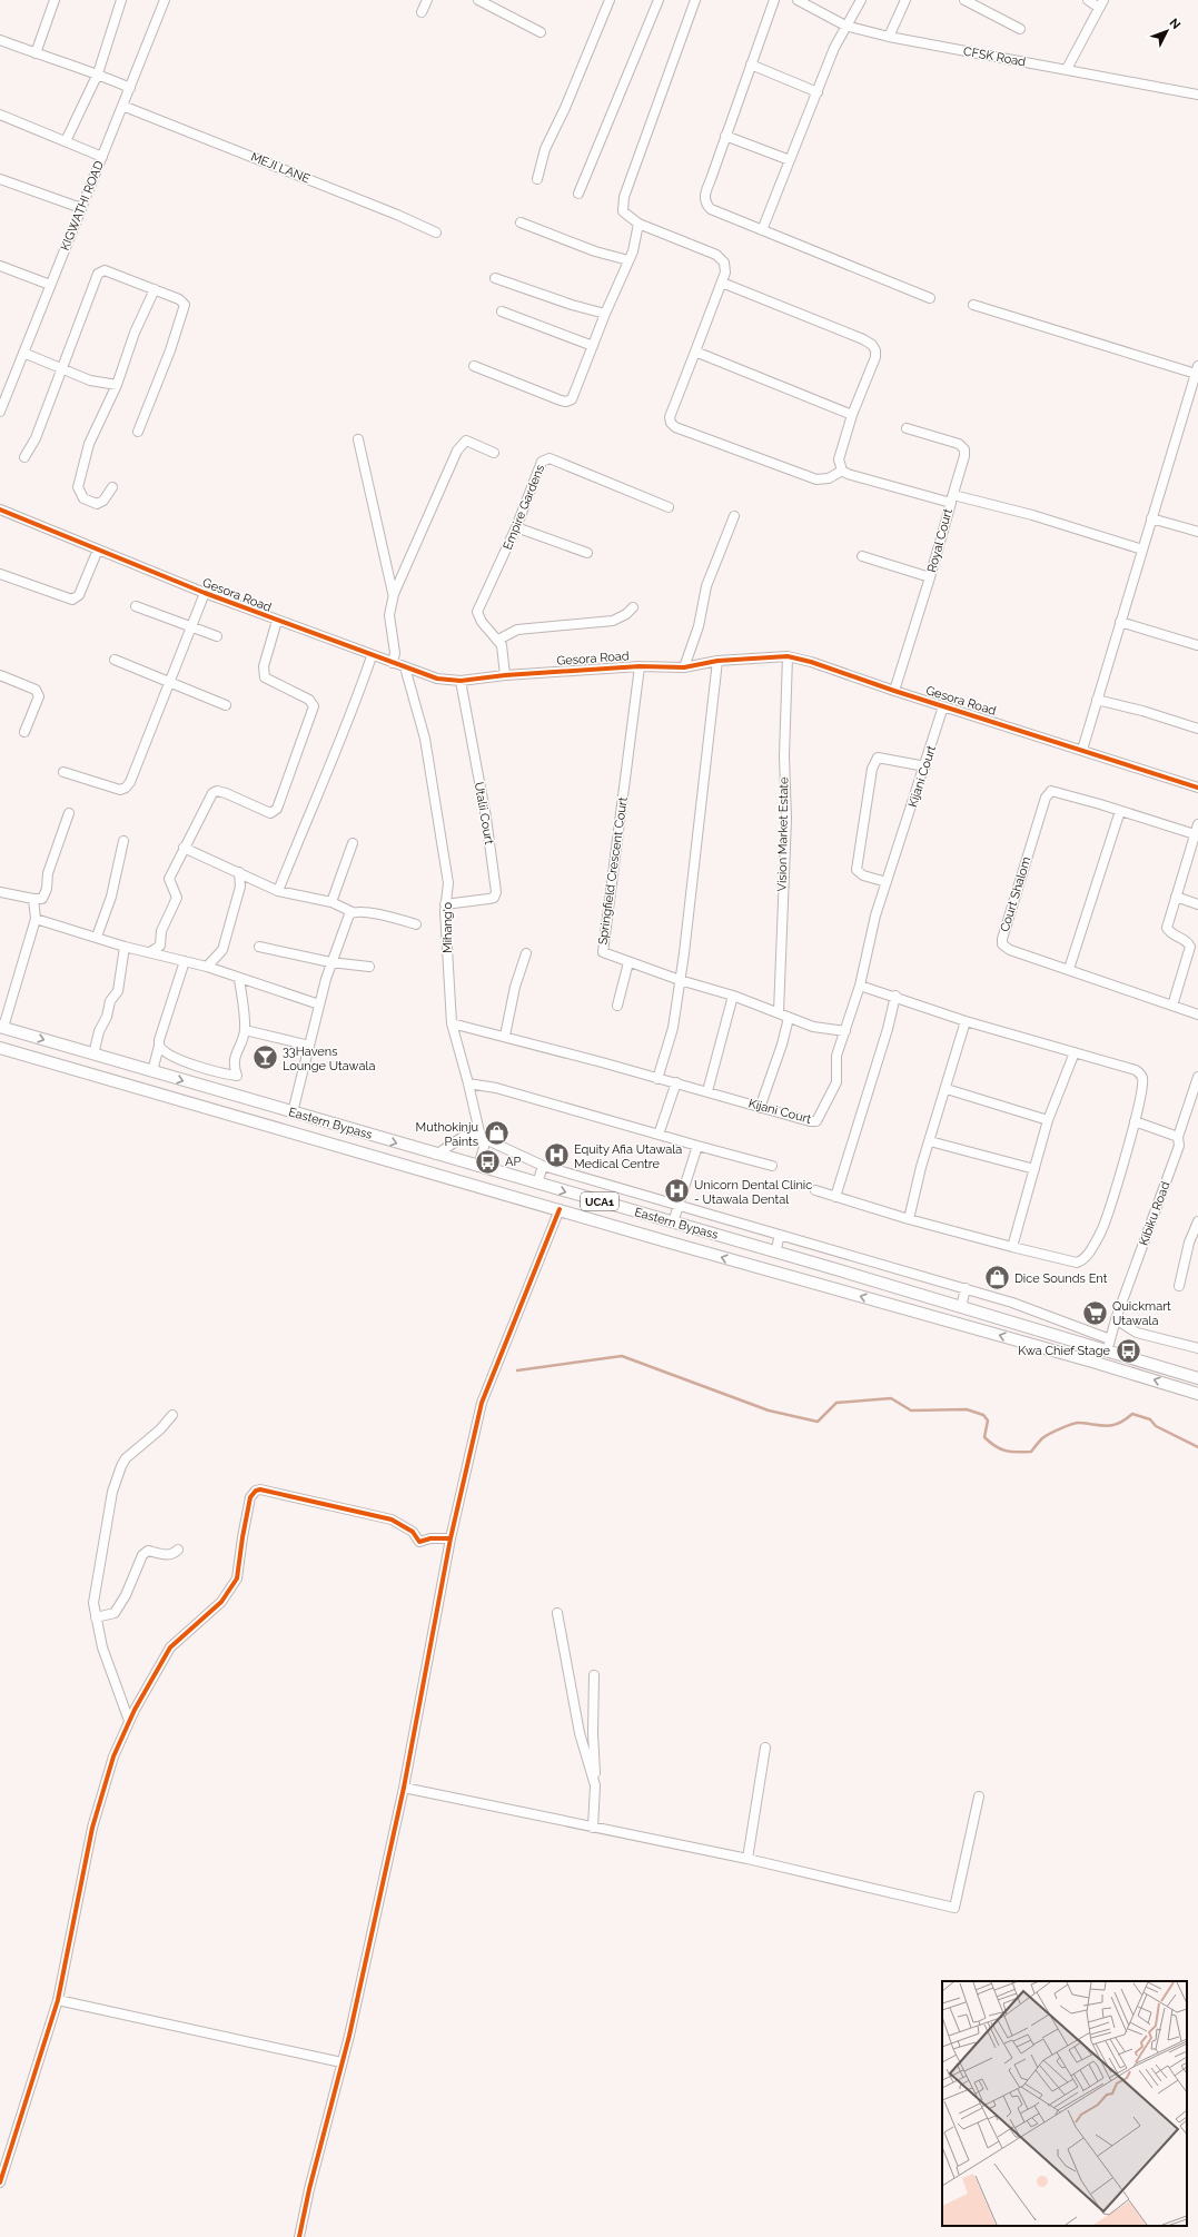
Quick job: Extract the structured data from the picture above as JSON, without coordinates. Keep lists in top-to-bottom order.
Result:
{
  "streets": {
    "main road": ["Eastern Bypass", "UCA1"],
    "street": [
      "CFSK Road",
      "MEJI LANE",
      "KIGWATHI ROAD",
      "Empire Gardens",
      "Royal Court",
      "Gesora Road",
      "Kijani Court",
      "Utalii Court",
      "Vision Market Estate",
      "Springfield Crescent Court",
      "Court Shalom",
      "Mihang'o",
      "Kibiku Road"
    ]
  },
  "crossings": [
    ["MEJI LANE", "KIGWATHI ROAD"],
    ["Royal Court", "Gesora Road"],
    ["Gesora Road", "Kijani Court"],
    ["Gesora Road", "Utalii Court"],
    ["Gesora Road", "Vision Market Estate"],
    ["Gesora Road", "Springfield Crescent Court"],
    ["Gesora Road", "Mihang'o"],
    ["Kijani Court", "Springfield Crescent Court"],
    ["Kijani Court", "Mihang'o"],
    ["Utalii Court", "Mihang'o"],
    ["Vision Market Estate", "Springfield Crescent Court"],
    ["Mihang'o", "Eastern Bypass"],
    ["Eastern Bypass", "Kibiku Road"]
  ],
  "places": {
    "bar": ["33Havens Lounge Utawala"],
    "shop": ["Muthokinju Paints", "Dice Sounds Ent"],
    "hospital": ["Equity Afia Utawala Medical Centre", "Unicorn Dental Clinic - Utawala Dental"],
    "bus stop": ["AP", "Kwa Chief Stage"],
    "supermarket": ["Quickmart Utawala"]
  },
  "north": "top right"
}
